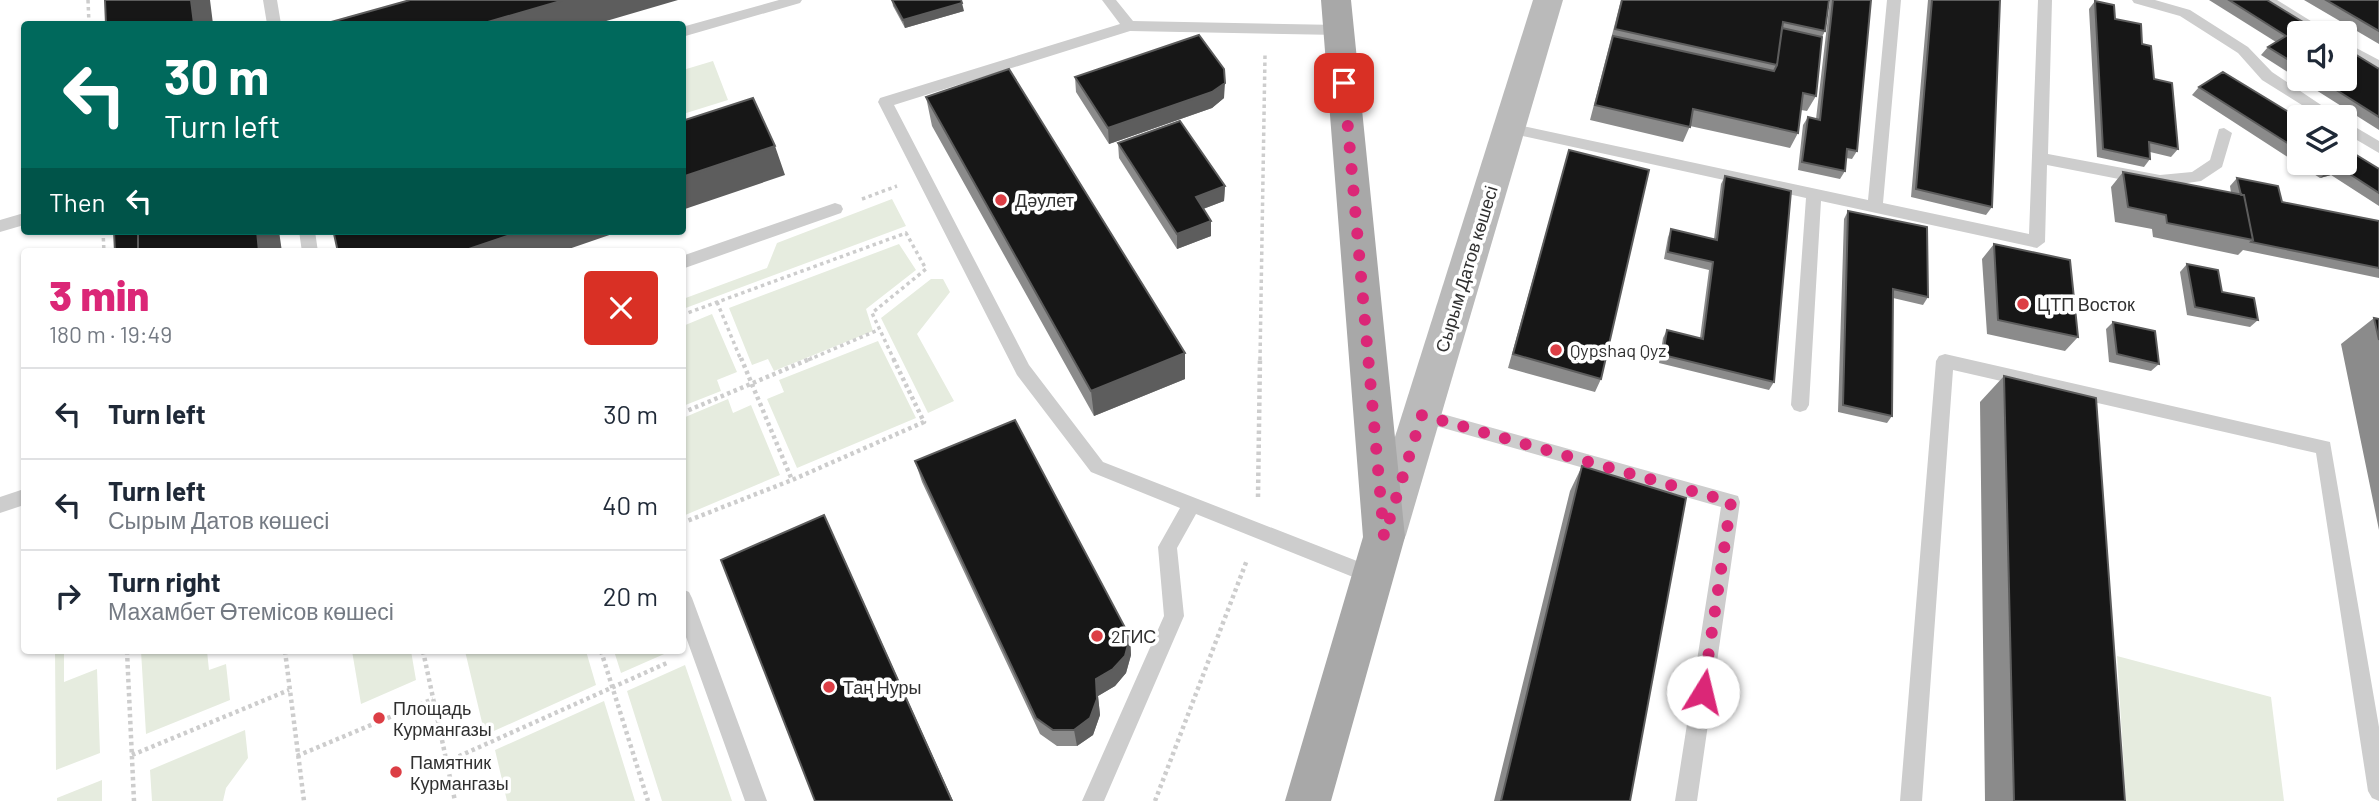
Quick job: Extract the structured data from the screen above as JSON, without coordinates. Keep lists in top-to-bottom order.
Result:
{
  "streets": {
    "main road": ["Сырым Датов көшесі"]
  },
  "places": [
    "Дәулет",
    "ЦТП Восток",
    "Qypshaq Qyz",
    "2ГИС",
    "Таң Нуры",
    "Площадь Курмангазы",
    "Памятник Курмангазы"
  ],
  "page": {
    "turn": ["30 m", "Turn left"],
    "then": "Then",
    "heading": ["3 min", "180 m · 19:49"],
    "list": [
      {
        "name": "Turn left",
        "value": "30 m"
      },
      {
        "name": "Turn left",
        "note": "Сырым Датов көшесі",
        "value": "40 m"
      },
      {
        "name": "Turn right",
        "note": "Махамбет Өтемісов көшесі",
        "value": "20 m"
      }
    ]
  }
}
